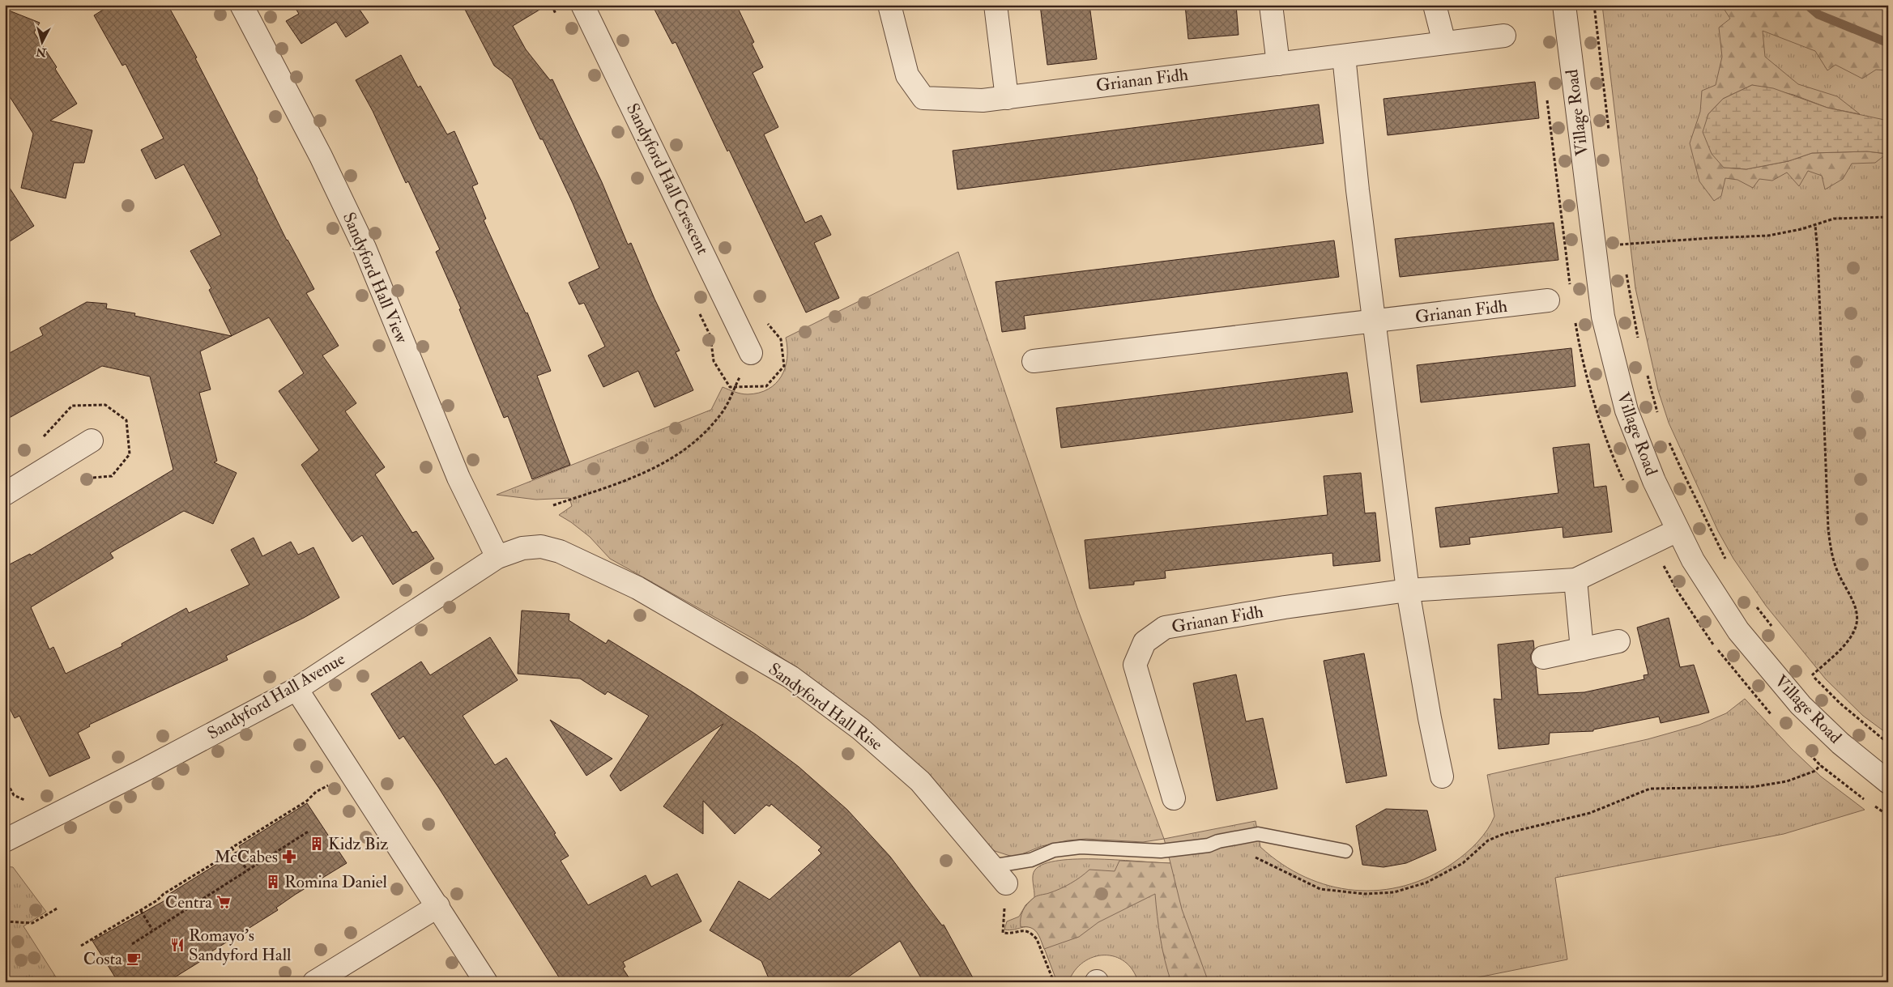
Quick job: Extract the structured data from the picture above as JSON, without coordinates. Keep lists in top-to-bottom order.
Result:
{
  "streets": {
    "street": [
      "Grianan Fidh",
      "Village Road",
      "Sandyford Hall Crescent",
      "Sandyford Hall View",
      "Sandyford Hall Avenue",
      "Sandyford Hall Rise"
    ]
  },
  "crossings": [
    ["Grianan Fidh", "Village Road"],
    ["Sandyford Hall View", "Sandyford Hall Avenue"],
    ["Sandyford Hall Avenue", "Sandyford Hall Rise"]
  ],
  "places": {
    "building": ["Kidz Biz", "Romina Daniel"],
    "pharmacy": ["McCabes"],
    "supermarket": ["Centra"],
    "restaurant": ["Romayo's Sandyford Hall"],
    "cafe": ["Costa"]
  },
  "north": "bottom"
}
